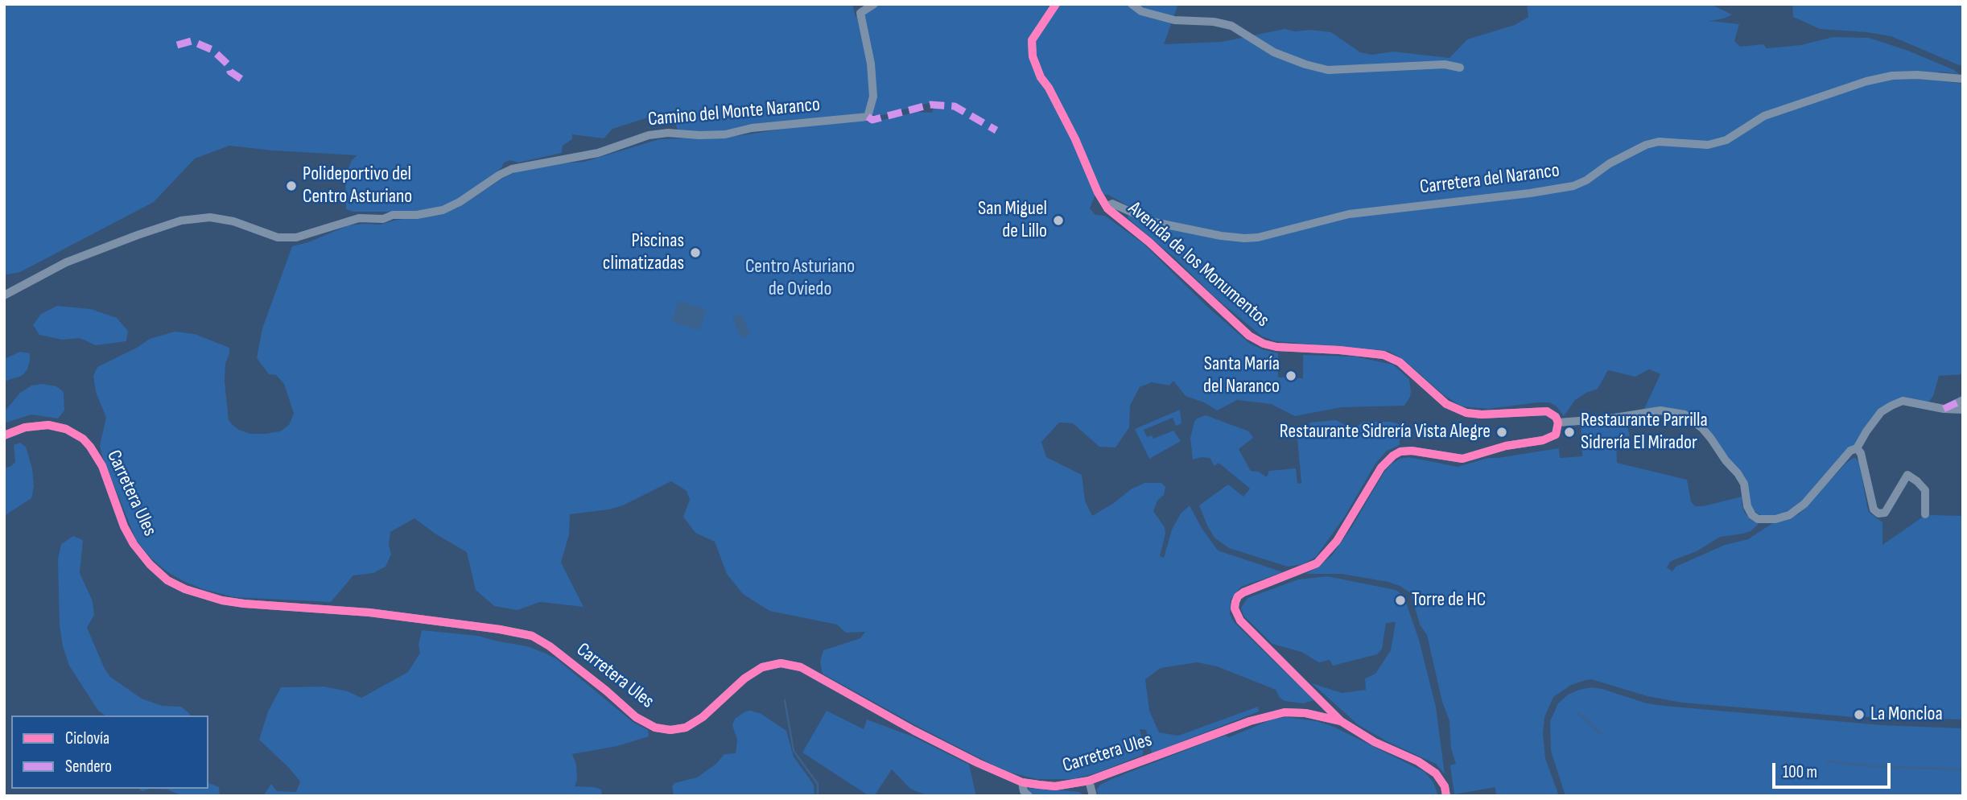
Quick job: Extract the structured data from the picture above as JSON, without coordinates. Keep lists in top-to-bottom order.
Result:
{
  "streets": {
    "street": [
      "Camino del Monte Naranco",
      "Carretera del Naranco",
      "Avenida de los Monumentos",
      "Carretera Ules"
    ]
  },
  "crossings": [
    ["Carretera del Naranco", "Avenida de los Monumentos"]
  ],
  "parks": ["Centro Asturiano de Oviedo"],
  "places": [
    "Polideportivo del Centro Asturiano",
    "San Miguel de Lillo",
    "Piscinas climatizadas",
    "Santa María del Naranco",
    "Restaurante Sidrería Vista Alegre",
    "Restaurante Parrilla Sidrería El Mirador",
    "Torre de HC",
    "La Moncloa"
  ],
  "legend": ["Ciclovía", "Sendero"],
  "scale_bar": "100 m"
}
